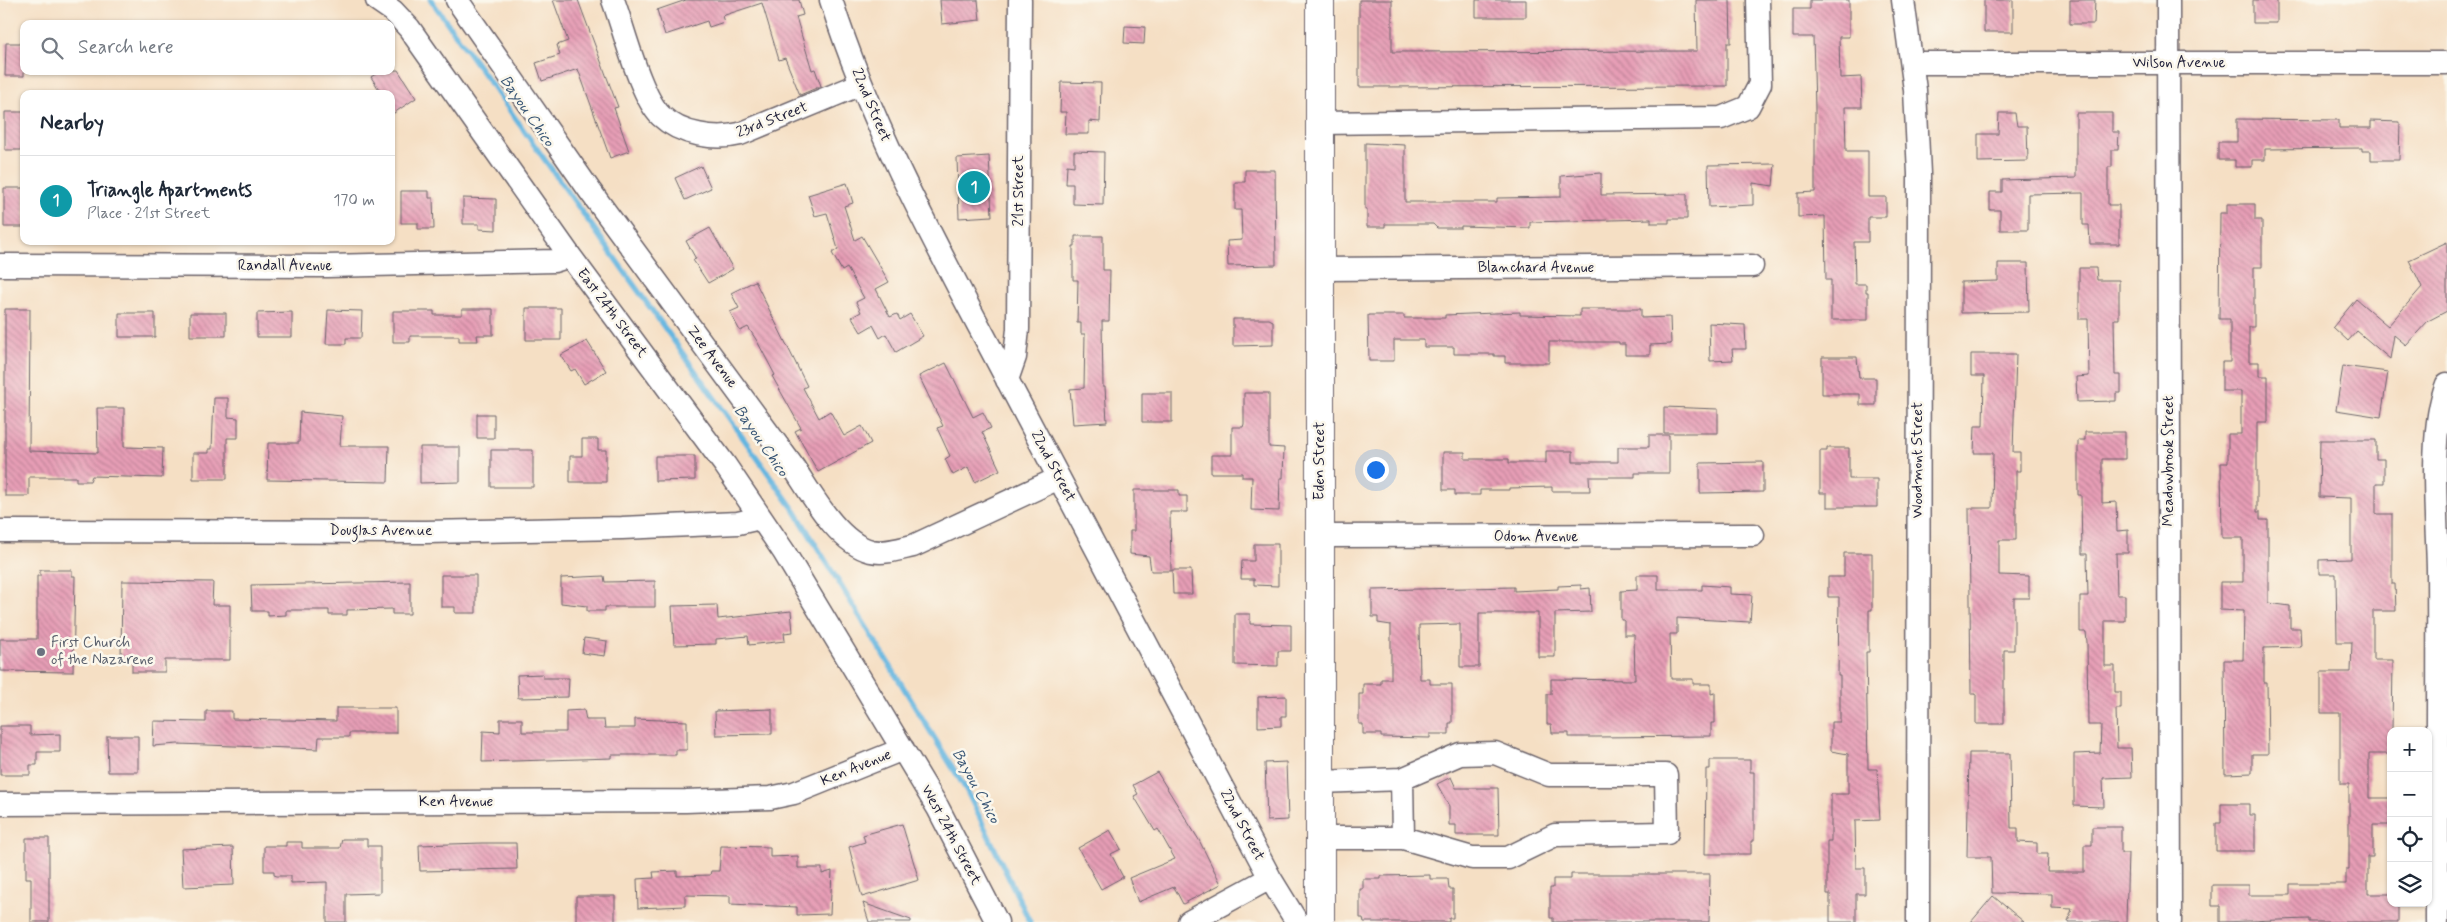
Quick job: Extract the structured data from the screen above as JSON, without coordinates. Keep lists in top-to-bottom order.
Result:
{
  "streets": {
    "street": [
      "Wilson Avenue",
      "22nd Street",
      "23rd Street",
      "21st Street",
      "Randall Avenue",
      "Blanchard Avenue",
      "East 24th Street",
      "Zee Avenue",
      "Woodmont Street",
      "Eden Street",
      "Meadowbrook Street",
      "Douglas Avenue",
      "Odom Avenue",
      "Ken Avenue",
      "West 24th Street"
    ]
  },
  "crossings": [
    ["Wilson Avenue", "Woodmont Street"],
    ["Wilson Avenue", "Meadowbrook Street"],
    ["22nd Street", "23rd Street"],
    ["22nd Street", "21st Street"],
    ["22nd Street", "Zee Avenue"],
    ["Randall Avenue", "East 24th Street"],
    ["Blanchard Avenue", "Eden Street"],
    ["East 24th Street", "Douglas Avenue"],
    ["East 24th Street", "West 24th Street"],
    ["Eden Street", "Odom Avenue"],
    ["Ken Avenue", "West 24th Street"]
  ],
  "water": ["Bayou Chico"],
  "places": ["First Church of the Nazarene"],
  "page": {
    "search": "Search here",
    "heading": "Nearby",
    "list": [
      {
        "mark": "1",
        "name": "Triangle Apartments",
        "note": "Place · 21st Street",
        "value": "170 m"
      }
    ],
    "pins": "1",
    "map_buttons": ["+", "−"]
  }
}
